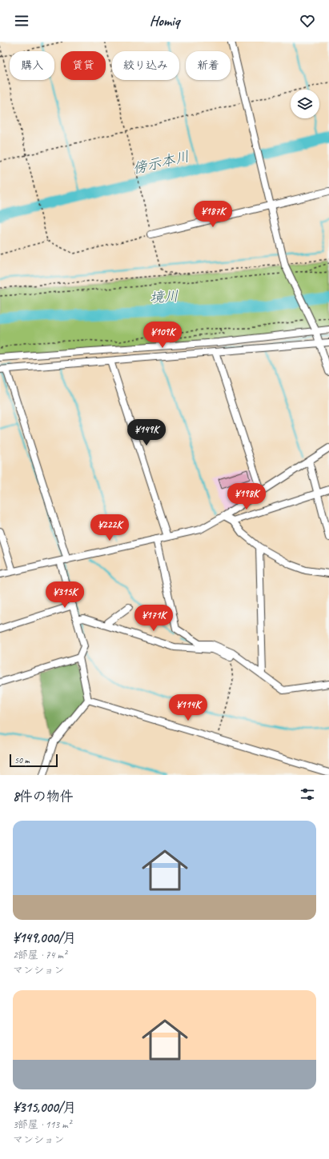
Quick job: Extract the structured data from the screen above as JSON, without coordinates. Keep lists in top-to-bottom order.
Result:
{
  "water": ["傍示本川", "境川"],
  "scale_bar": "50 m",
  "page": {
    "header": "Homiq",
    "chip": [
      "購入",
      "賃貸",
      "絞り込み",
      "新着"
    ],
    "price": [
      "¥187K",
      "¥109K",
      "¥149K",
      "¥198K",
      "¥222K",
      "¥315K",
      "¥171K",
      "¥114K"
    ],
    "scale": "50 m",
    "heading": "8件の物件",
    "list": [
      {
        "name": "¥149,000/月",
        "note": "2部屋 · 74 m² · マンション"
      },
      {
        "name": "¥315,000/月",
        "note": "3部屋 · 113 m² · マンション"
      }
    ]
  }
}
